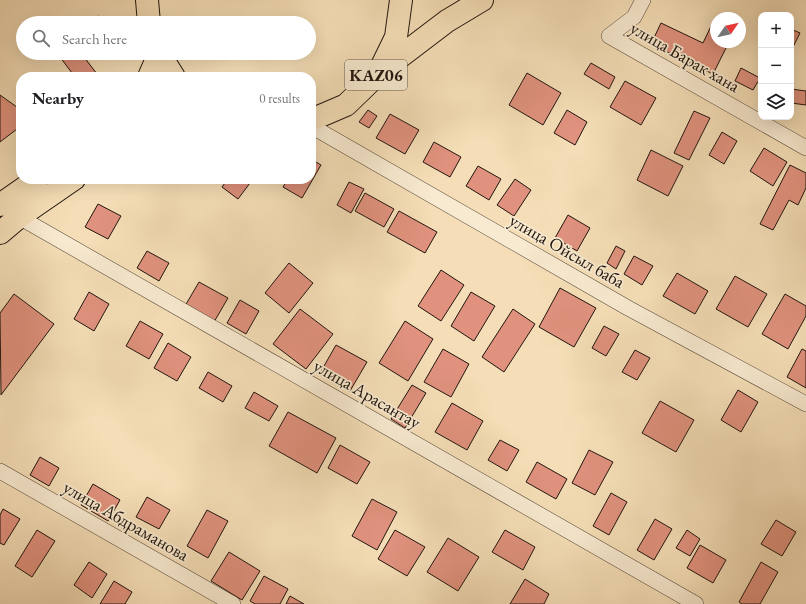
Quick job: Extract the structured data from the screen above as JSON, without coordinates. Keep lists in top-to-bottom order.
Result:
{
  "streets": {
    "highway": ["KАZ06"],
    "street": [
      "улица Барак хана",
      "улица Ойсыл баба",
      "улица Арасантау",
      "улица Абдраманова"
    ]
  },
  "north": "top right",
  "page": {
    "map_buttons": ["+", "−"],
    "search": "Search here",
    "heading": ["Nearby", "0 results"]
  }
}
